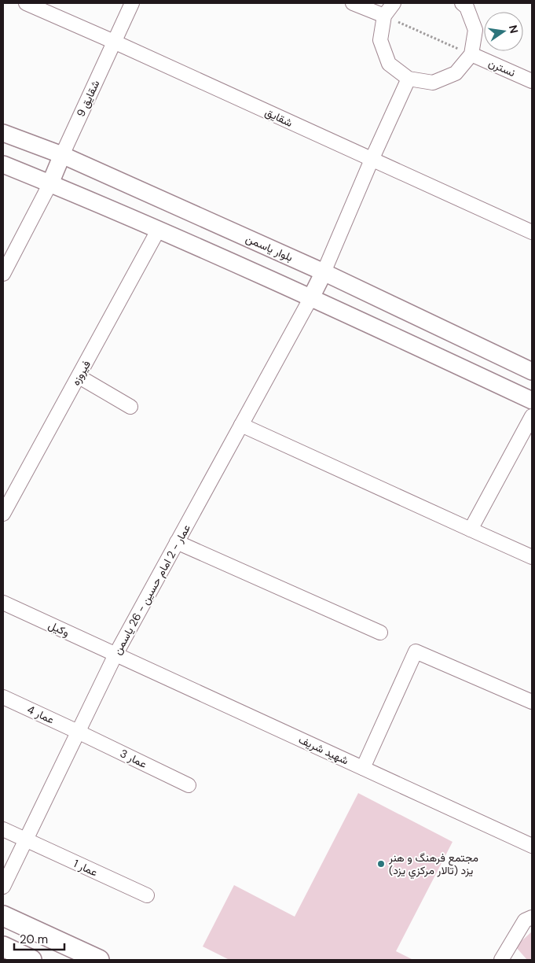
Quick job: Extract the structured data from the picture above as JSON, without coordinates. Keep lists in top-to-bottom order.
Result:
{
  "streets": {
    "street": [
      "نسترن",
      "شقایق 9",
      "شقایق",
      "بلوار یاسمن",
      "فیروزه",
      "عمار - 2 امام حسین - 26 یاسمن",
      "وکیل",
      "عمار 4",
      "شهید شریف",
      "عمار 3",
      "عمار 1"
    ]
  },
  "crossings": [
    ["شقایق 9", "شقایق"],
    ["شقایق 9", "بلوار یاسمن"],
    ["عمار - 2 امام حسین - 26 یاسمن", "وکیل"],
    ["عمار - 2 امام حسین - 26 یاسمن", "عمار 4"],
    ["عمار - 2 امام حسین - 26 یاسمن", "شهید شریف"],
    ["عمار - 2 امام حسین - 26 یاسمن", "عمار 3"],
    ["عمار - 2 امام حسین - 26 یاسمن", "عمار 1"],
    ["وکیل", "شهید شریف"],
    ["عمار 4", "عمار 3"]
  ],
  "places": ["مجتمع فرهنگ و هنر یزد (تالار مركزي یزد)"],
  "scale_bar": "20 m",
  "north": "right"
}
